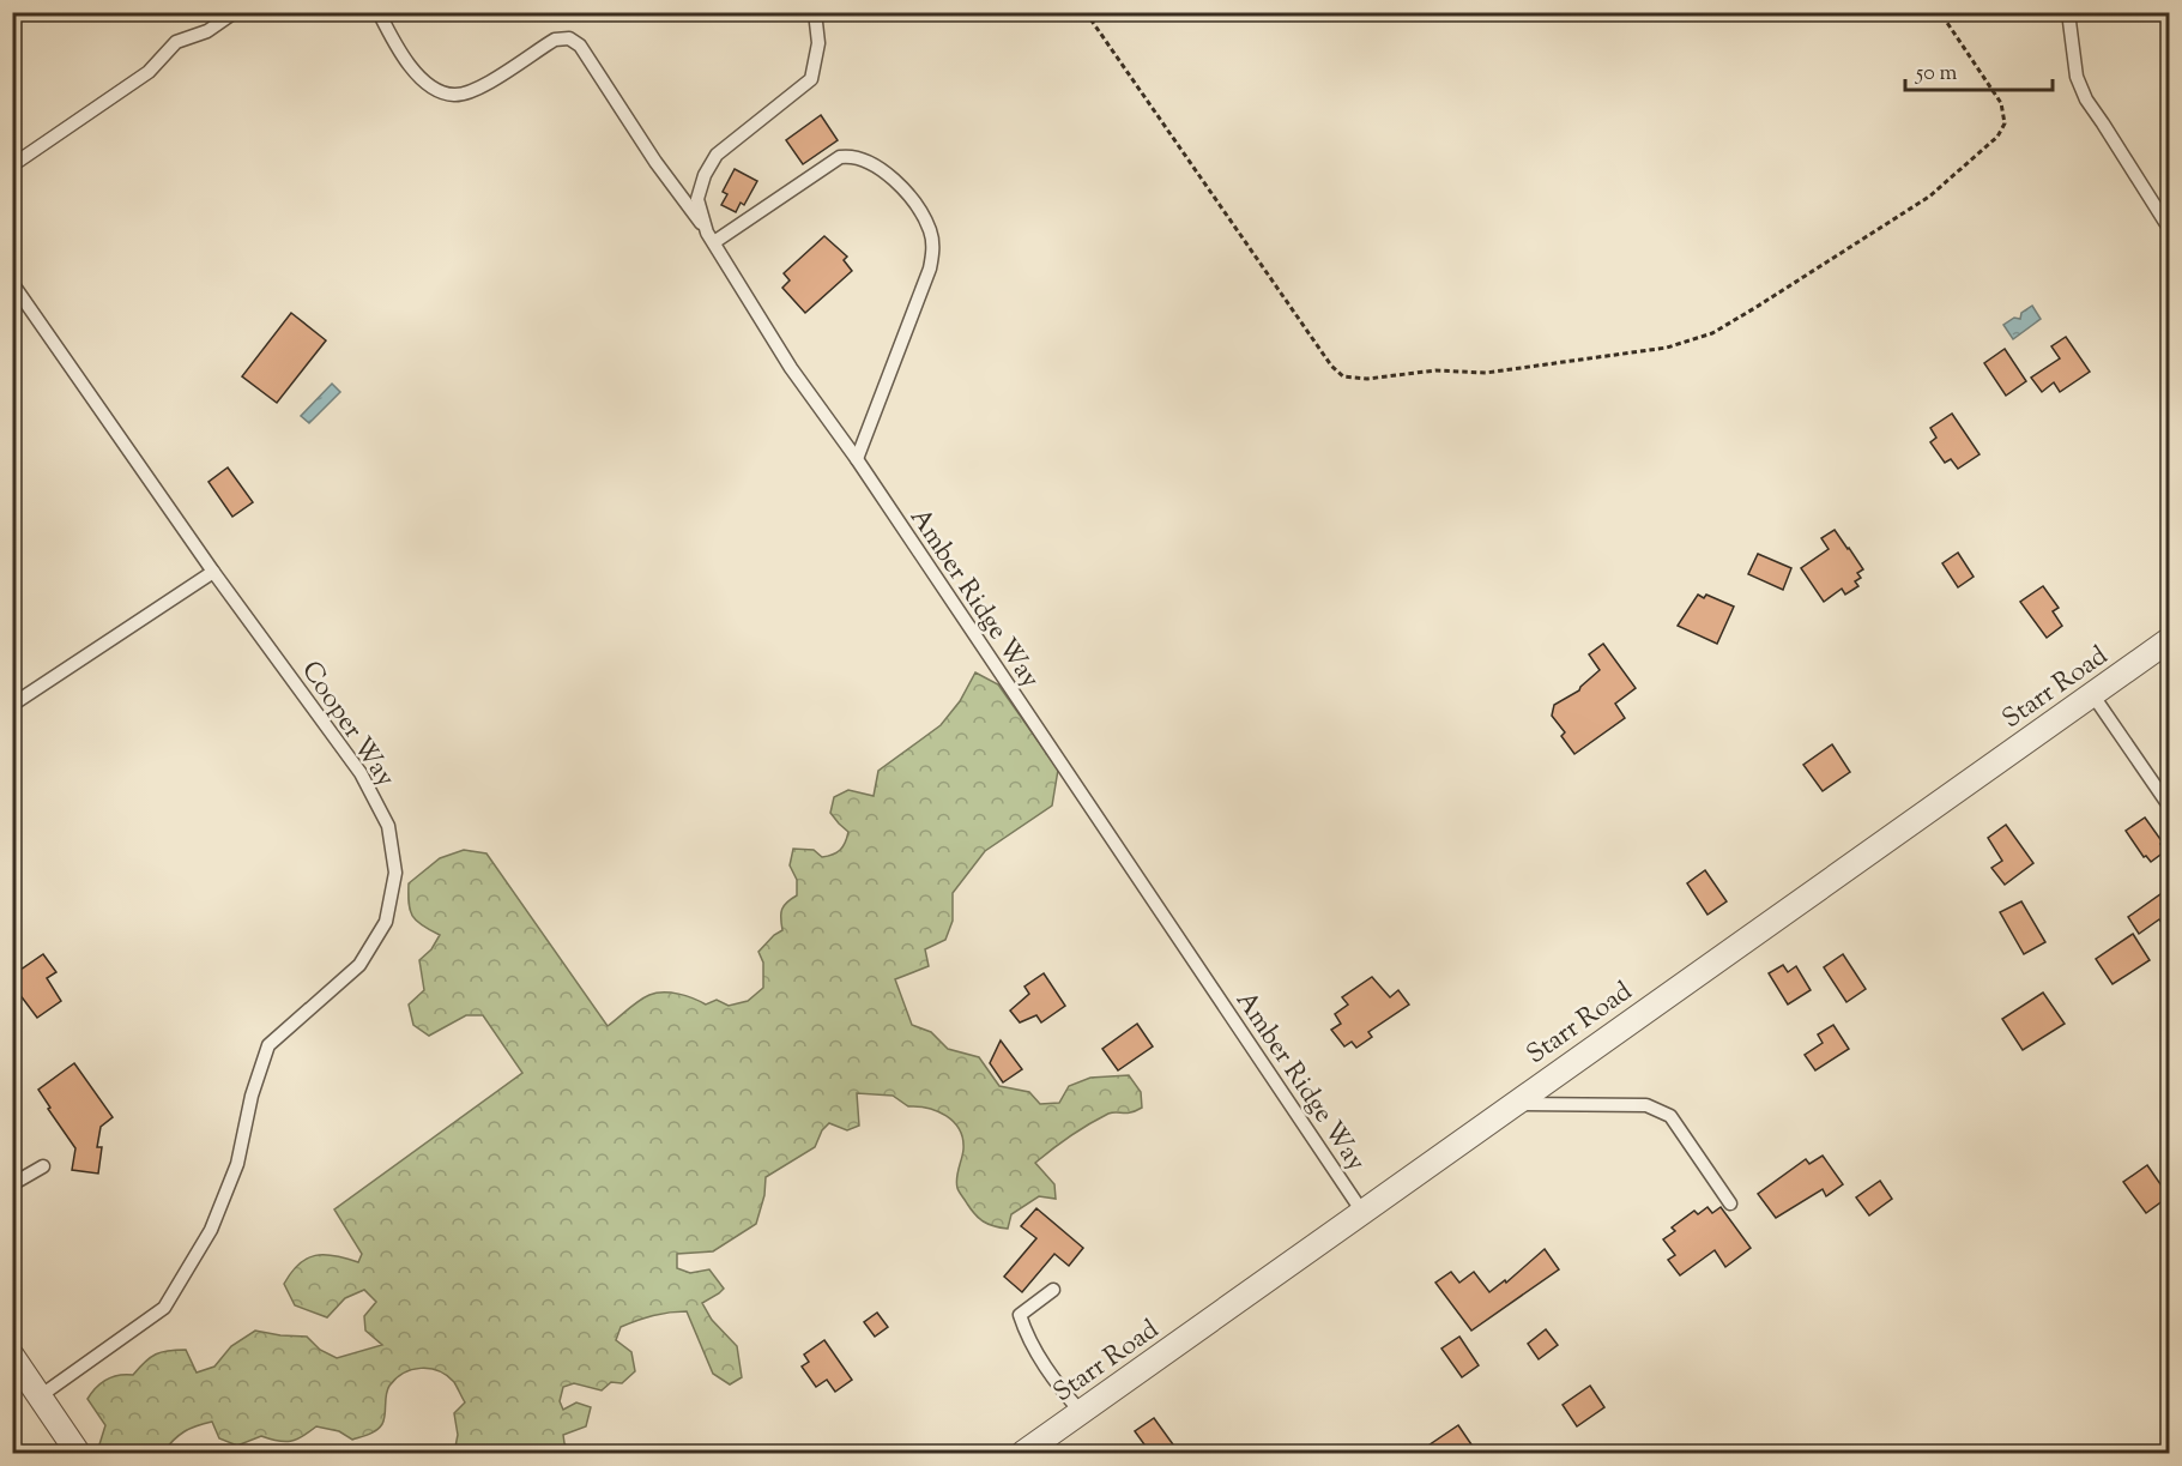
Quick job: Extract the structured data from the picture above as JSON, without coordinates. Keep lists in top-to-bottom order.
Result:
{
  "streets": {
    "street": ["Starr Road"],
    "lane": ["Amber Ridge Way", "Cooper Way"]
  },
  "crossings": [
    ["Amber Ridge Way", "Starr Road"]
  ],
  "scale_bar": "50 m"
}
